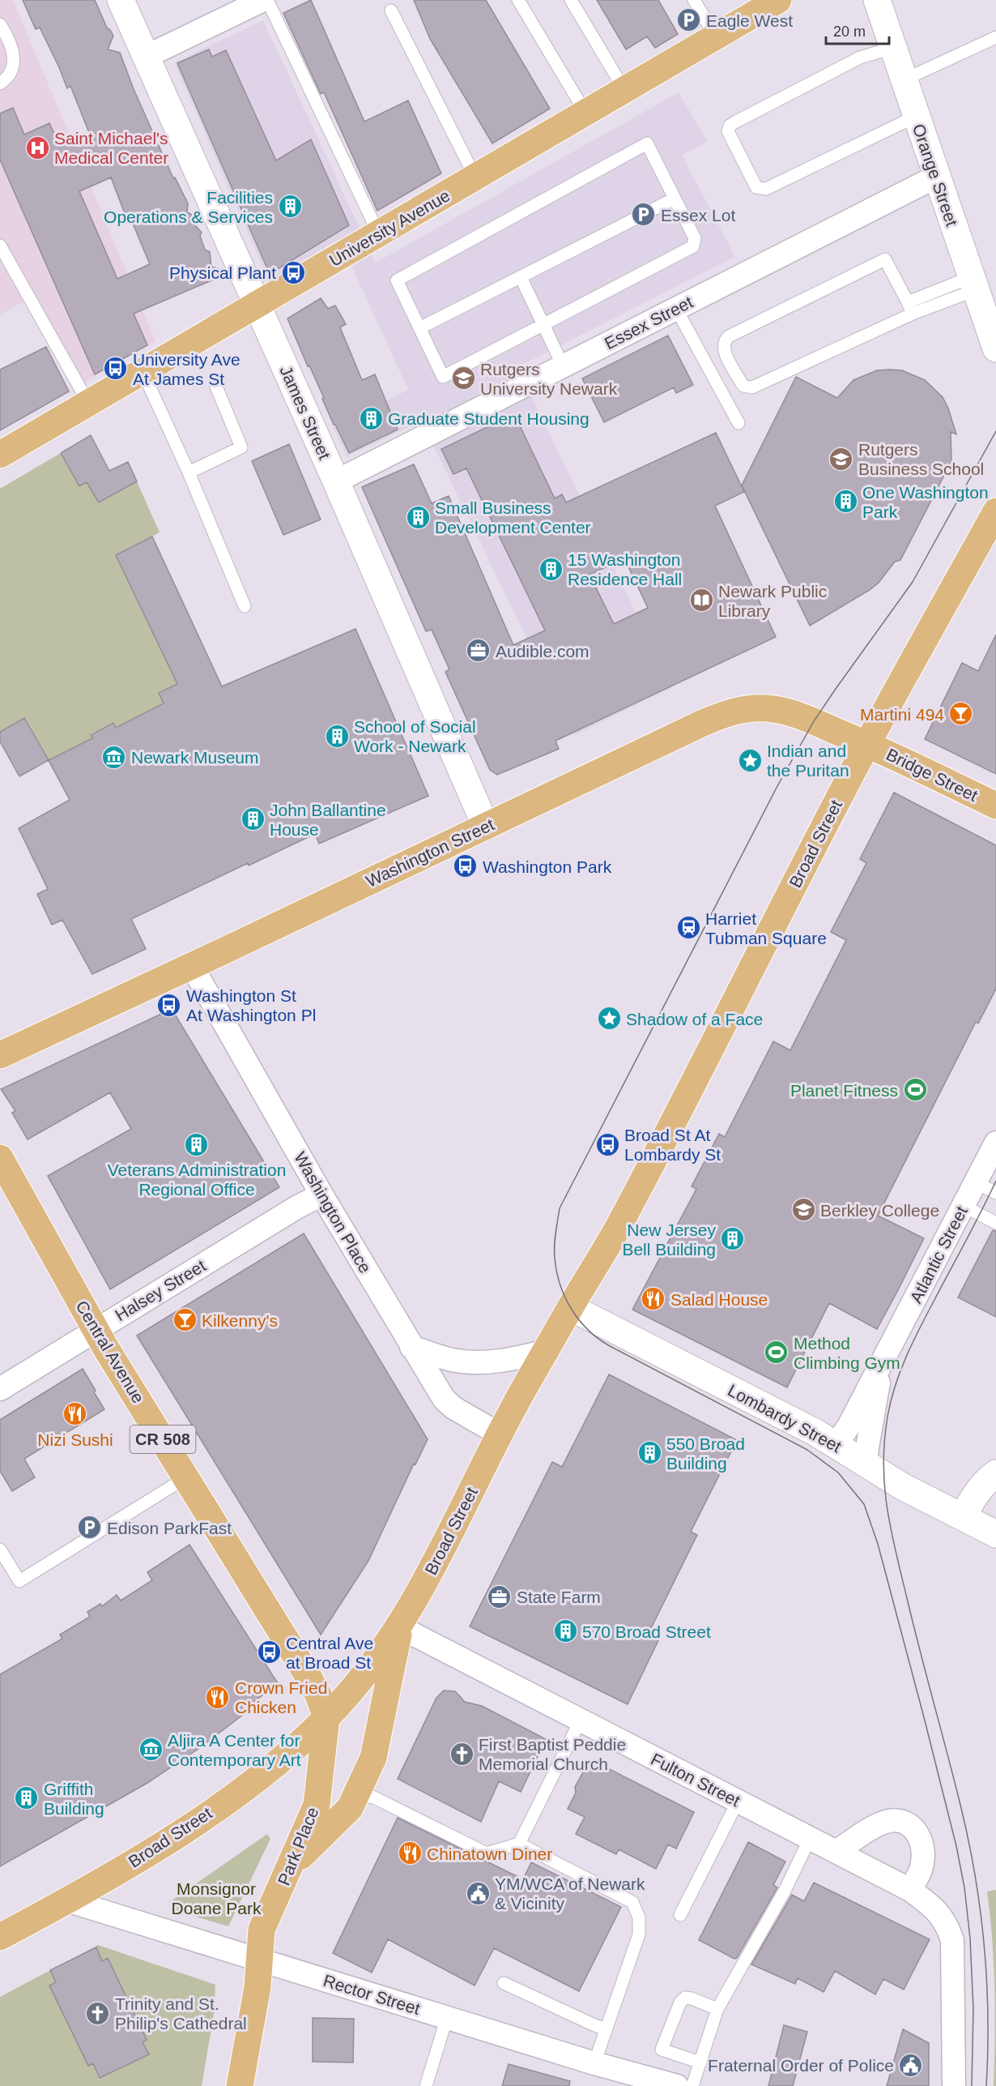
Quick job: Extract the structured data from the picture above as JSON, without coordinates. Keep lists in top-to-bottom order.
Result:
{
  "streets": {
    "main road": [
      "University Avenue",
      "Bridge Street",
      "Broad Street",
      "Washington Street",
      "Central Avenue",
      "CR 508",
      "Park Place"
    ],
    "street": [
      "Orange Street",
      "Essex Street",
      "James Street",
      "Washington Place",
      "Atlantic Street",
      "Halsey Street",
      "Lombardy Street",
      "Fulton Street",
      "Rector Street"
    ]
  },
  "crossings": [
    ["Orange Street", "Essex Street"],
    ["University Avenue", "James Street"],
    ["Essex Street", "James Street"],
    ["James Street", "Washington Street"],
    ["Bridge Street", "Broad Street"],
    ["Bridge Street", "Washington Street"],
    ["Broad Street", "Washington Street"],
    ["Broad Street", "Washington Place"],
    ["Broad Street", "Central Avenue"],
    ["Broad Street", "Lombardy Street"],
    ["Broad Street", "Fulton Street"],
    ["Broad Street", "Park Place"],
    ["Broad Street", "Rector Street"],
    ["Washington Street", "Washington Place"],
    ["Washington Place", "Halsey Street"],
    ["Atlantic Street", "Lombardy Street"],
    ["Halsey Street", "Central Avenue"],
    ["Central Avenue", "Park Place"],
    ["Park Place", "Rector Street"]
  ],
  "parks": ["Monsignor Doane Park"],
  "places": {
    "parking": ["Eagle West", "Essex Lot", "Edison ParkFast"],
    "hospital": ["Saint Michael's Medical Center"],
    "building": [
      "Facilities Operations & Services",
      "Graduate Student Housing",
      "One Washington Park",
      "Small Business Development Center",
      "15 Washington Residence Hall",
      "School of Social Work - Newark",
      "John Ballantine House",
      "Veterans Administration Regional Office",
      "New Jersey Bell Building",
      "550 Broad Building",
      "570 Broad Street",
      "Griffith Building"
    ],
    "bus stop": [
      "Physical Plant",
      "University Ave At James St",
      "Washington Park",
      "Washington St At Washington Pl",
      "Broad St At Lombardy St",
      "Central Ave at Broad St"
    ],
    "school or university": ["Rutgers University Newark", "Rutgers Business School", "Berkley College"],
    "library": ["Newark Public Library"],
    "office": ["Audible.com", "State Farm"],
    "bar": ["Martini 494", "Kilkenny's"],
    "museum": ["Newark Museum", "Aljira A Center for Contemporary Art"],
    "place": ["Indian and the Puritan", "Shadow of a Face"],
    "station": ["Harriet Tubman Square"],
    "sports": ["Planet Fitness", "Method Climbing Gym"],
    "restaurant": [
      "Salad House",
      "Nizi Sushi",
      "Crown Fried Chicken",
      "Chinatown Diner"
    ],
    "church": ["First Baptist Peddie Memorial Church", "Trinity and St. Philip's Cathedral"],
    "public building": ["YM/WCA of Newark & Vicinity", "Fraternal Order of Police"]
  },
  "scale_bar": "20 m"
}
